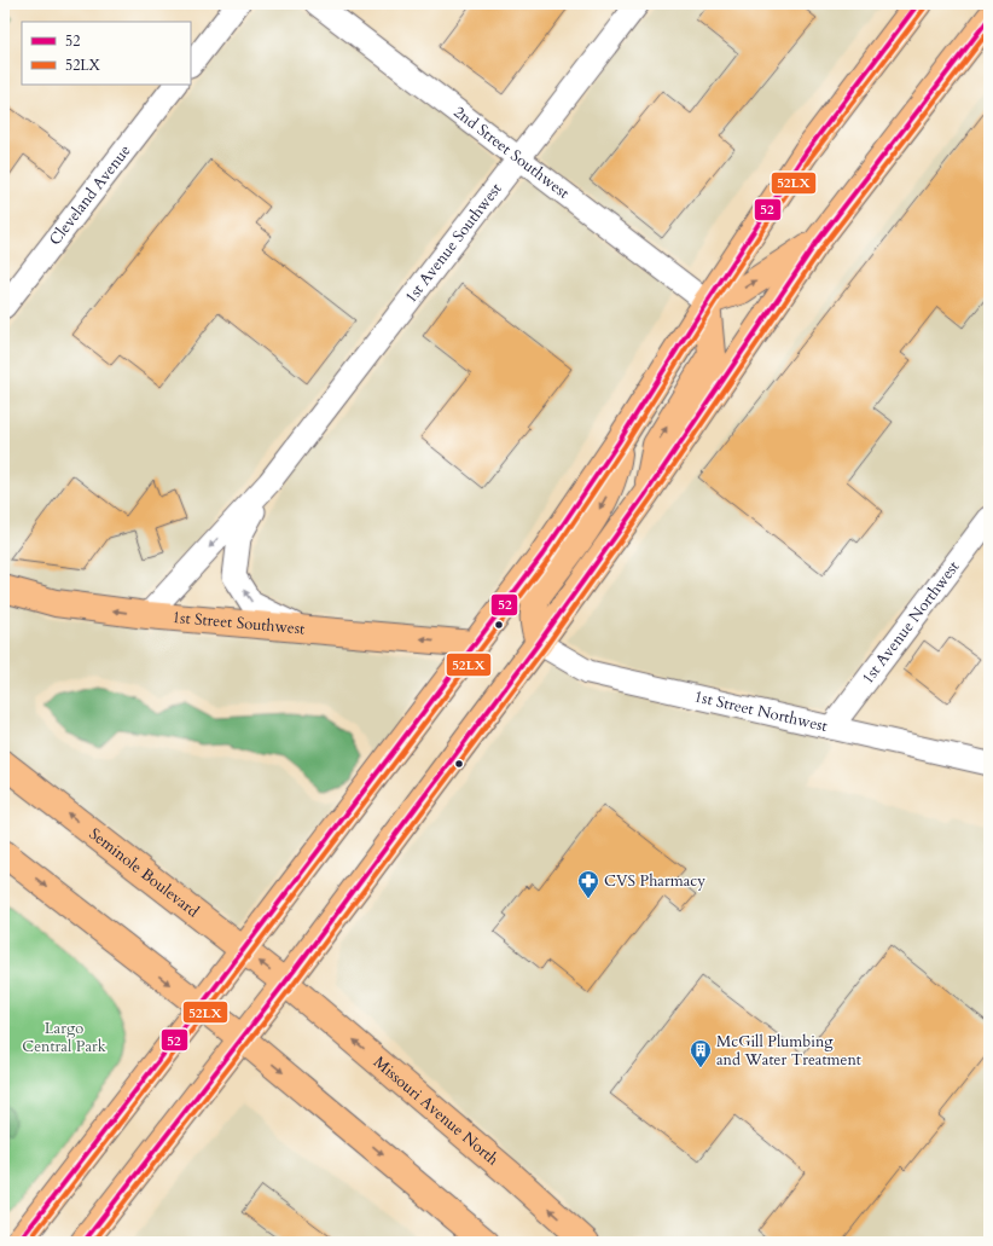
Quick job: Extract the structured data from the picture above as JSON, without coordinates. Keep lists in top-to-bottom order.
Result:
{
  "streets": {
    "main road": ["1st Street Southwest", "Seminole Boulevard", "Missouri Avenue North"],
    "street": [
      "2nd Street Southwest",
      "Cleveland Avenue",
      "1st Avenue Southwest",
      "1st Avenue Northwest",
      "1st Street Northwest"
    ]
  },
  "crossings": [
    ["2nd Street Southwest", "1st Avenue Southwest"],
    ["1st Avenue Southwest", "1st Street Southwest"],
    ["1st Avenue Northwest", "1st Street Northwest"],
    ["Seminole Boulevard", "Missouri Avenue North"]
  ],
  "one_way": ["1st Street Southwest"],
  "parks": ["Largo Central Park"],
  "places": {
    "pharmacy": ["CVS Pharmacy"],
    "building": ["McGill Plumbing and Water Treatment"]
  },
  "lines": ["transit line 52", "transit line 52LX"],
  "legend": ["52", "52LX"]
}
